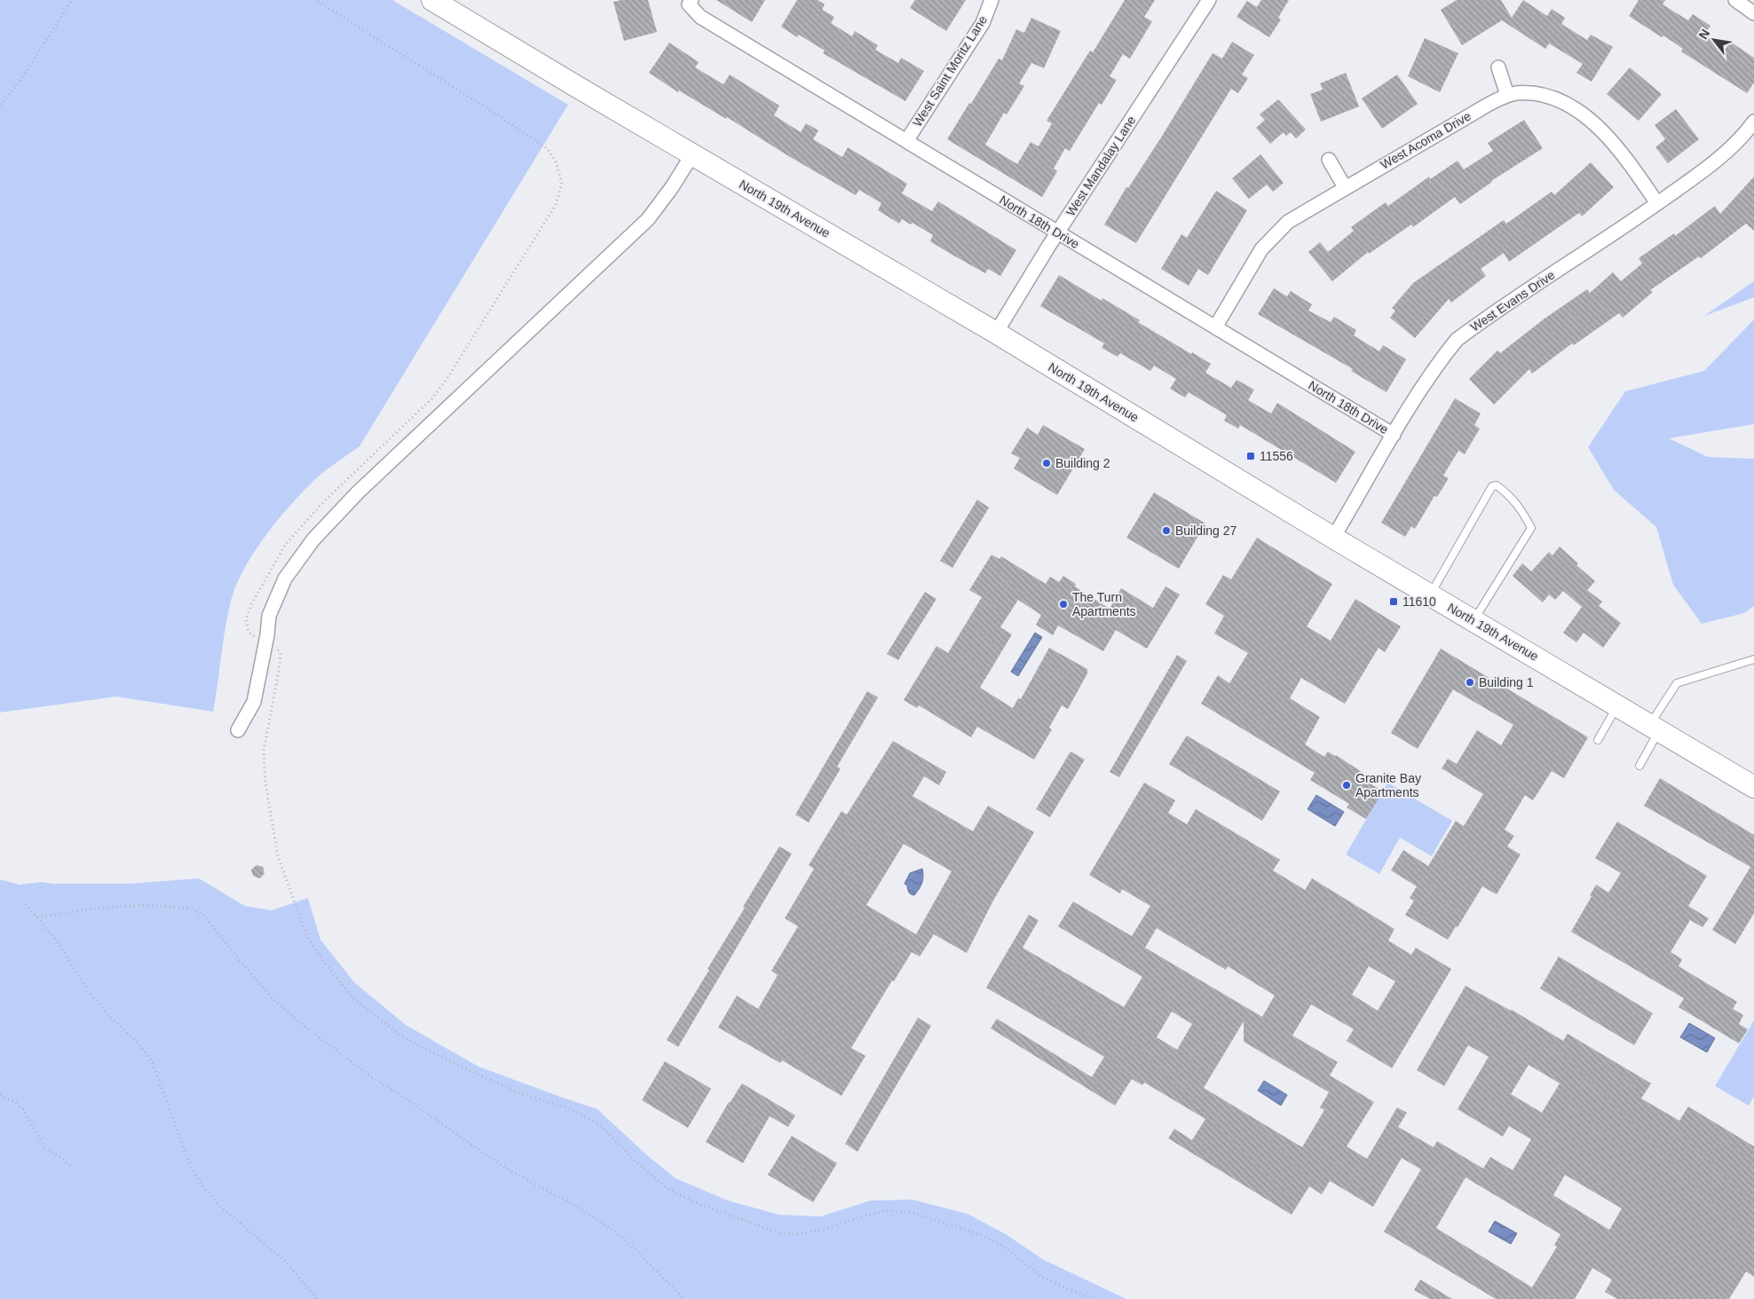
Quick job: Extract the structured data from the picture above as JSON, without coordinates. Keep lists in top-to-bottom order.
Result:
{
  "streets": {
    "main road": ["North 19th Avenue"],
    "street": [
      "West Saint Moritz Lane",
      "West Acoma Drive",
      "West Mandalay Lane",
      "North 18th Drive",
      "West Evans Drive"
    ]
  },
  "crossings": [
    ["West Saint Moritz Lane", "North 18th Drive"],
    ["West Acoma Drive", "North 18th Drive"],
    ["West Acoma Drive", "West Evans Drive"],
    ["West Mandalay Lane", "North 19th Avenue"],
    ["West Mandalay Lane", "North 18th Drive"],
    ["North 19th Avenue", "West Evans Drive"],
    ["North 18th Drive", "West Evans Drive"]
  ],
  "places": {
    "transit": ["11556", "11610"],
    "other": [
      "Building 2",
      "Building 27",
      "The Turn Apartments",
      "Building 1",
      "Granite Bay Apartments"
    ]
  },
  "north": "top left"
}
